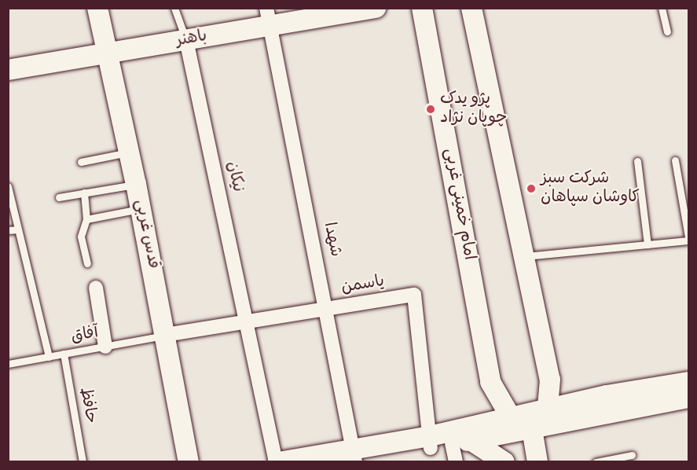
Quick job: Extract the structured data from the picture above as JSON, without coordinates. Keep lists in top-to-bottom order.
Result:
{
  "streets": {
    "main road": ["باهنر", "امام خمینی غربی", "قدس غربی"],
    "street": ["نیکان", "شهدا", "یاسمن"],
    "lane": ["آفاق", "حافظ"]
  },
  "crossings": [
    ["باهنر", "نیکان"],
    ["باهنر", "قدس غربی"],
    ["باهنر", "شهدا"],
    ["نیکان", "یاسمن"],
    ["قدس غربی", "یاسمن"],
    ["قدس غربی", "آفاق"],
    ["شهدا", "یاسمن"],
    ["یاسمن", "آفاق"],
    ["آفاق", "حافظ"]
  ],
  "places": ["پژو یدک چوپان نژاد", "شرکت سبز کاوشان سپاهان"]
}
